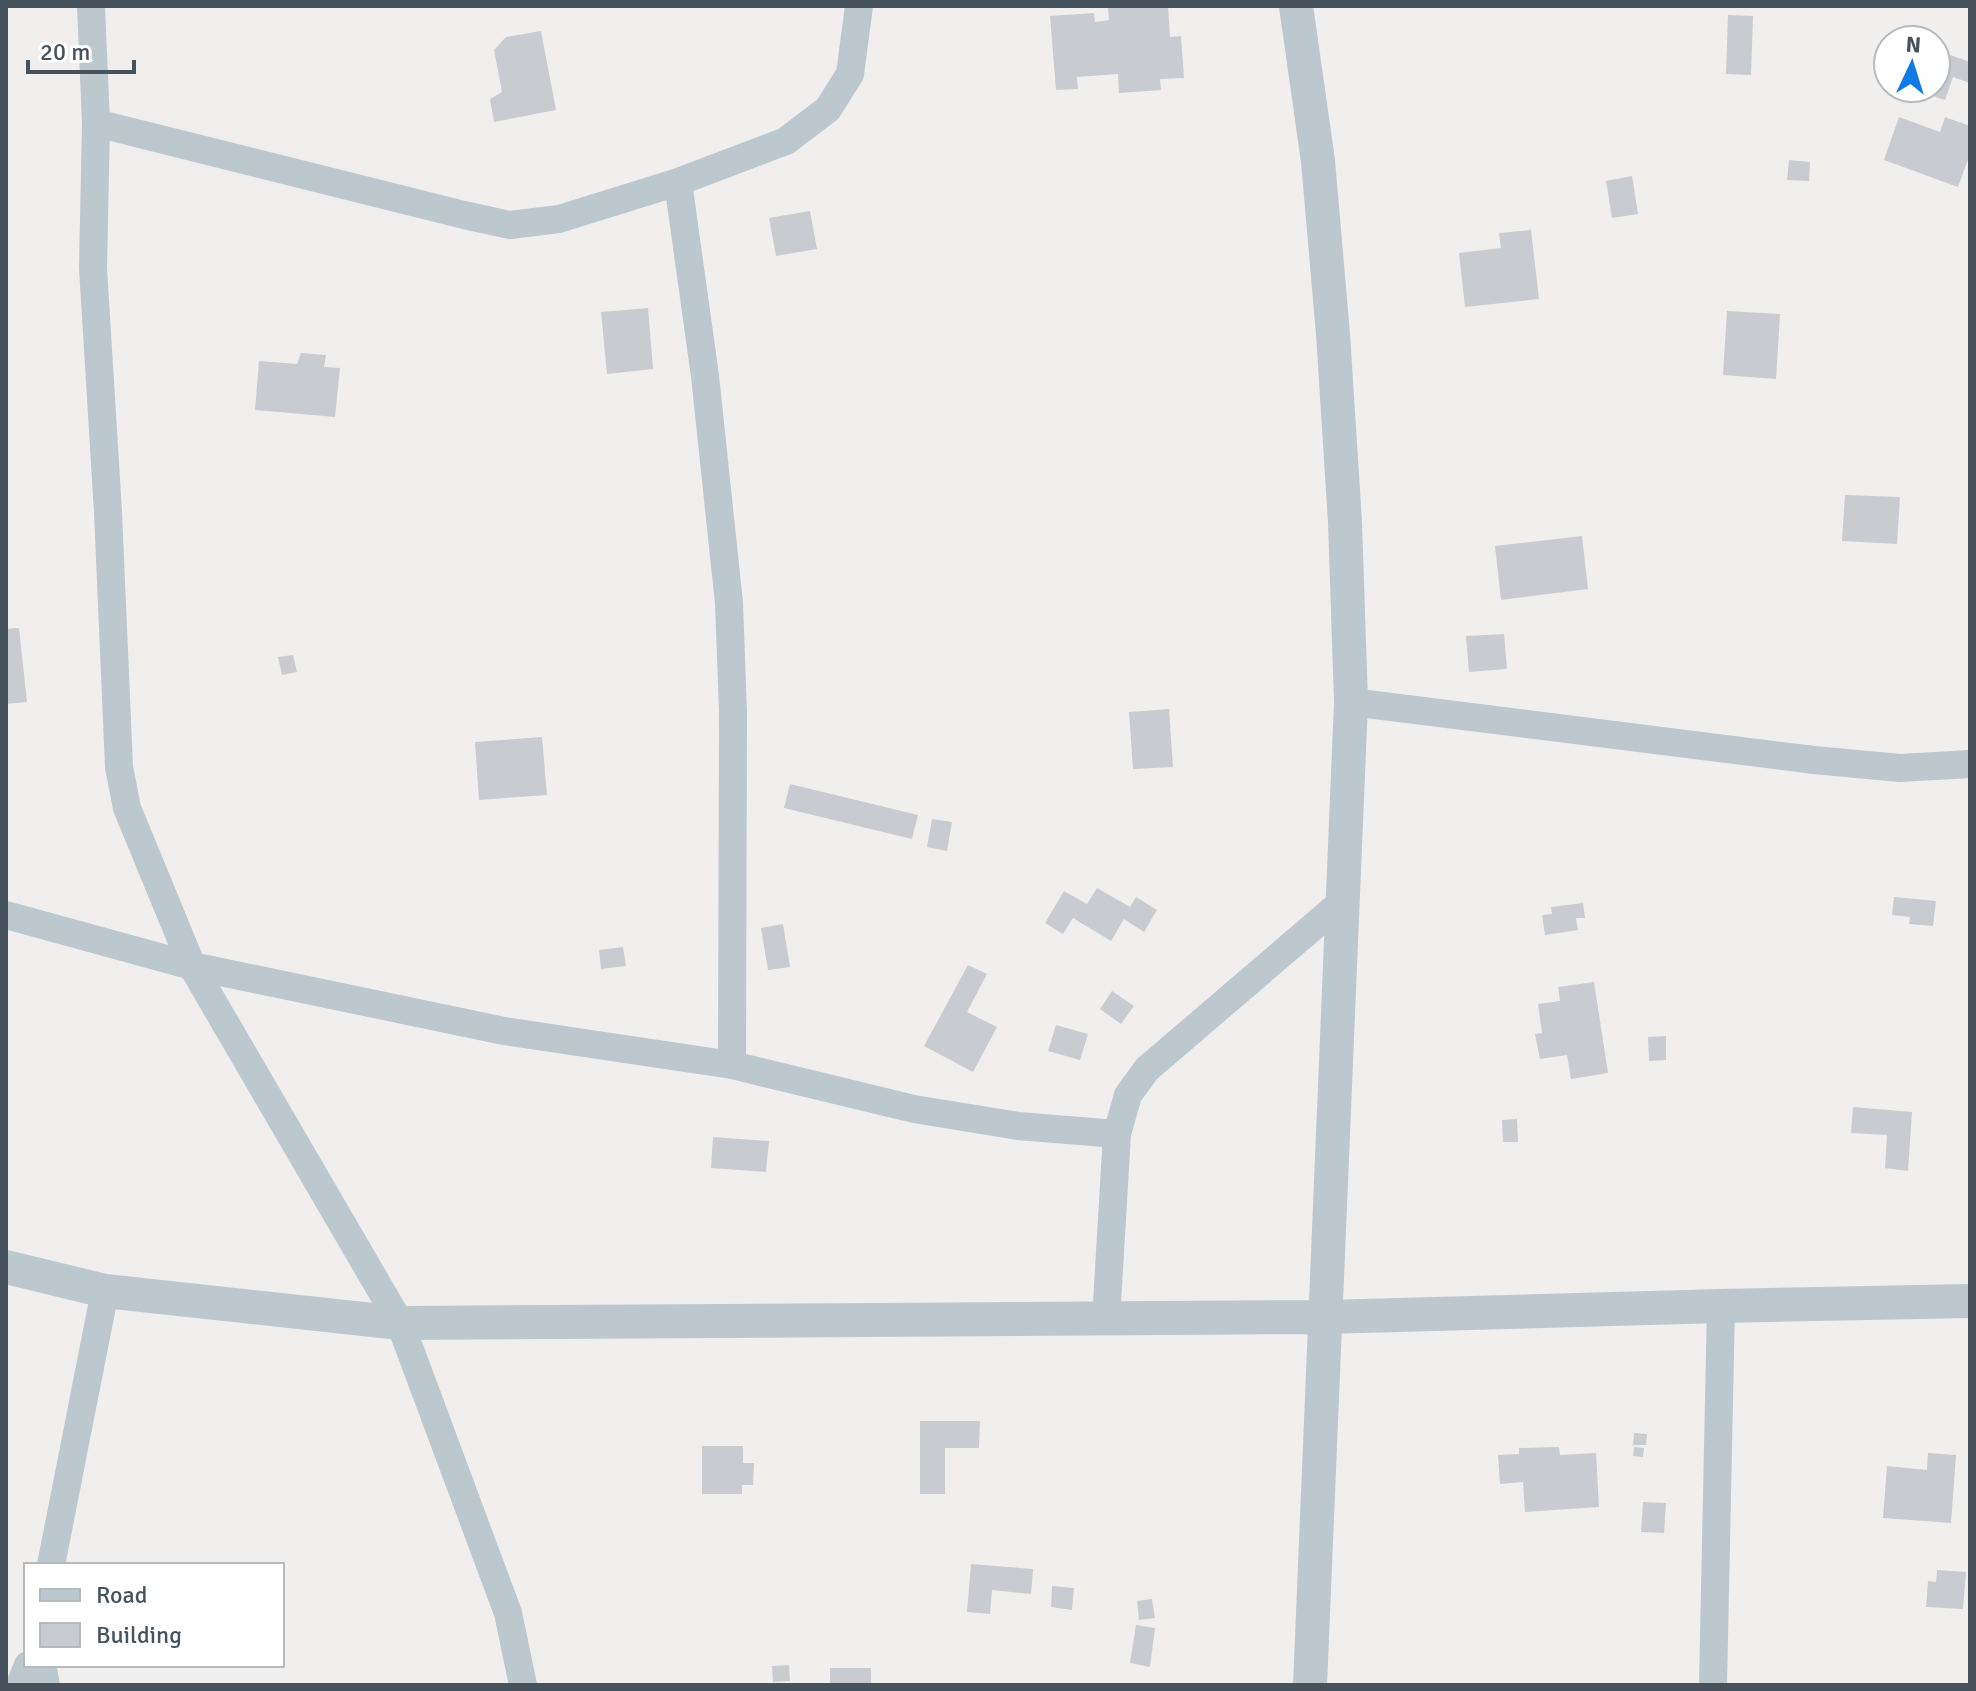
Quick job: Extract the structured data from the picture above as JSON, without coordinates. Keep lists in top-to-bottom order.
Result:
{
  "legend": ["Road", "Building"],
  "scale_bar": "20 m",
  "north": "top"
}
